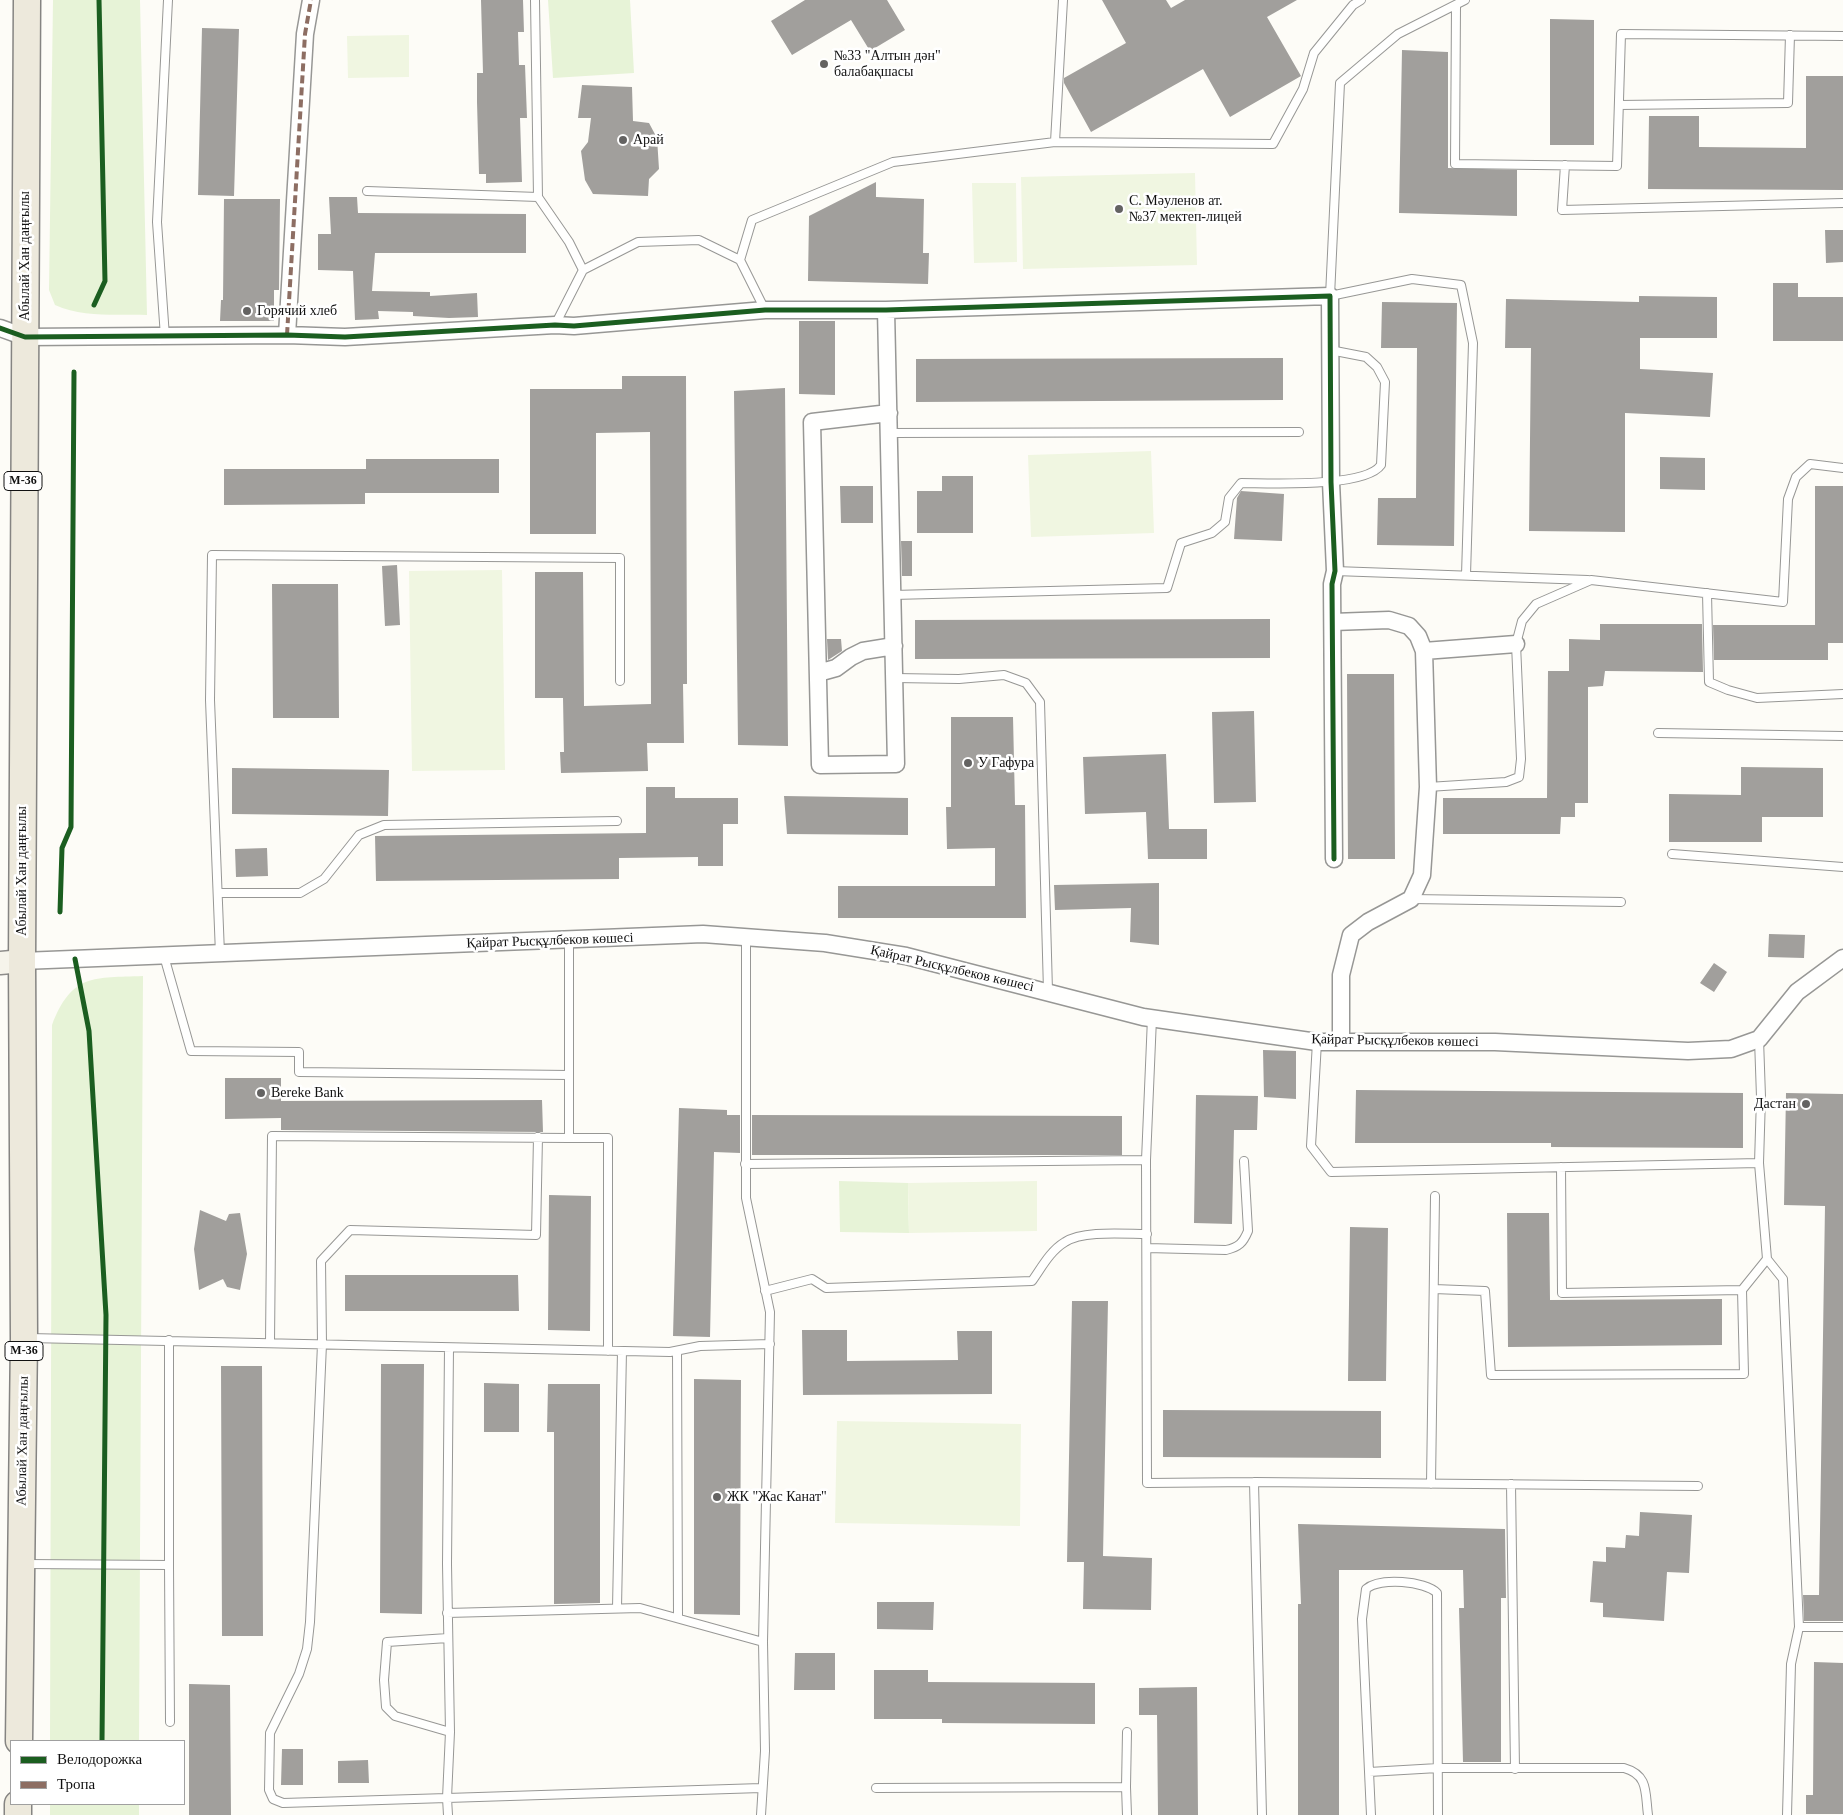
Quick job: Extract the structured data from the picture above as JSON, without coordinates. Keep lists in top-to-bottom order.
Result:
{
  "streets": {
    "main road": ["Абылай Хан даңғылы", "M-36"],
    "street": ["Қайрат Рысқұлбеков көшесі"]
  },
  "crossings": [
    ["Абылай Хан даңғылы", "Қайрат Рысқұлбеков көшесі"]
  ],
  "places": [
    "№33 \"Алтын дән\" балабақшасы",
    "Арай",
    "С. Мәуленов ат. №37 мектеп-лицей",
    "Горячий хлеб",
    "У Гафура",
    "Bereke Bank",
    "Дастан",
    "ЖК \"Жас Канат\""
  ],
  "legend": ["Велодорожка", "Тропа"]
}
